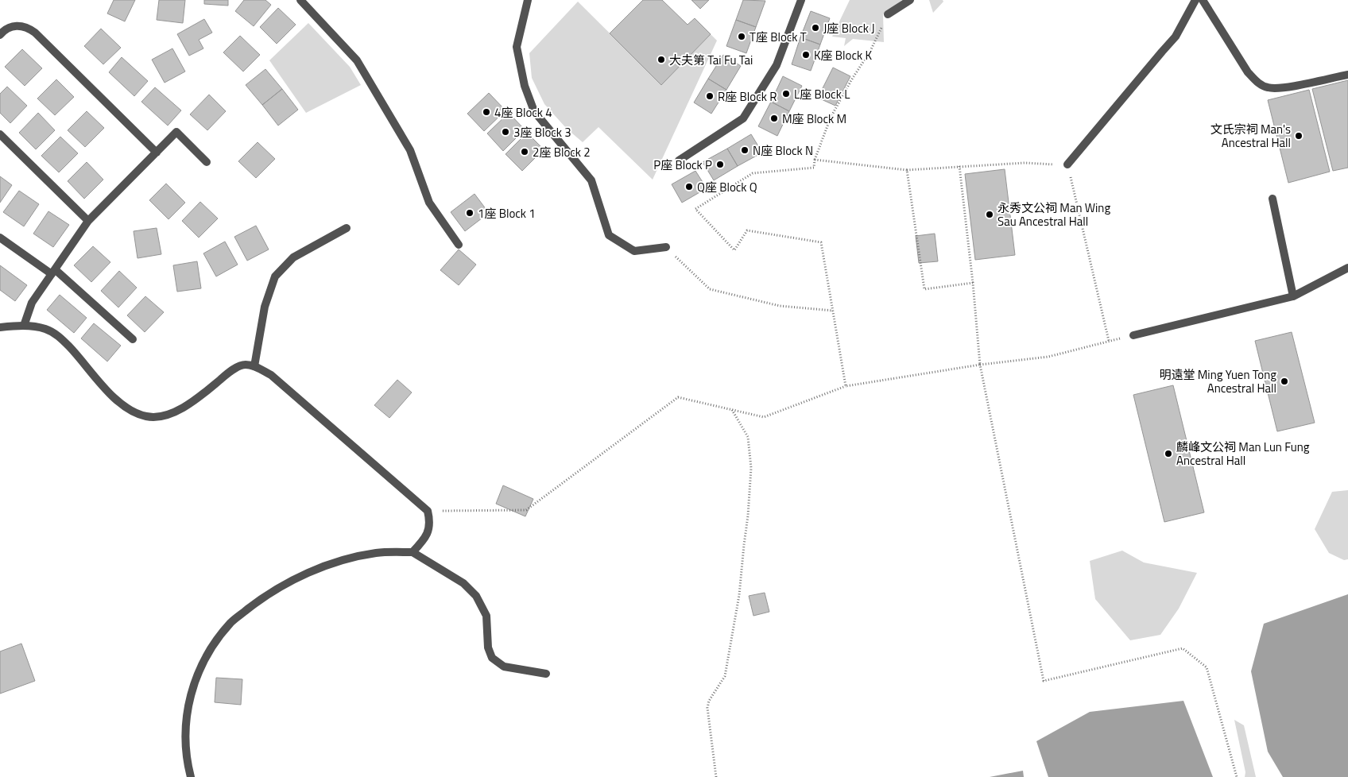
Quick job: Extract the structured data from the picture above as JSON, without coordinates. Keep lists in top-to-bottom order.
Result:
{
  "places": [
    "J座 Block J",
    "T座 Block T",
    "K座 Block K",
    "大夫第 Tai Fu Tai",
    "L座 Block L",
    "R座 Block R",
    "4座 Block 4",
    "M座 Block M",
    "3座 Block 3",
    "文氏宗祠 Man's Ancestral Hall",
    "N座 Block N",
    "2座 Block 2",
    "P座 Block P",
    "Q座 Block Q",
    "1座 Block 1",
    "永秀文公祠 Man Wing Sau Ancestral Hall",
    "明遠堂 Ming Yuen Tong Ancestral Hall",
    "麟峰文公祠 Man Lun Fung Ancestral Hall"
  ]
}
